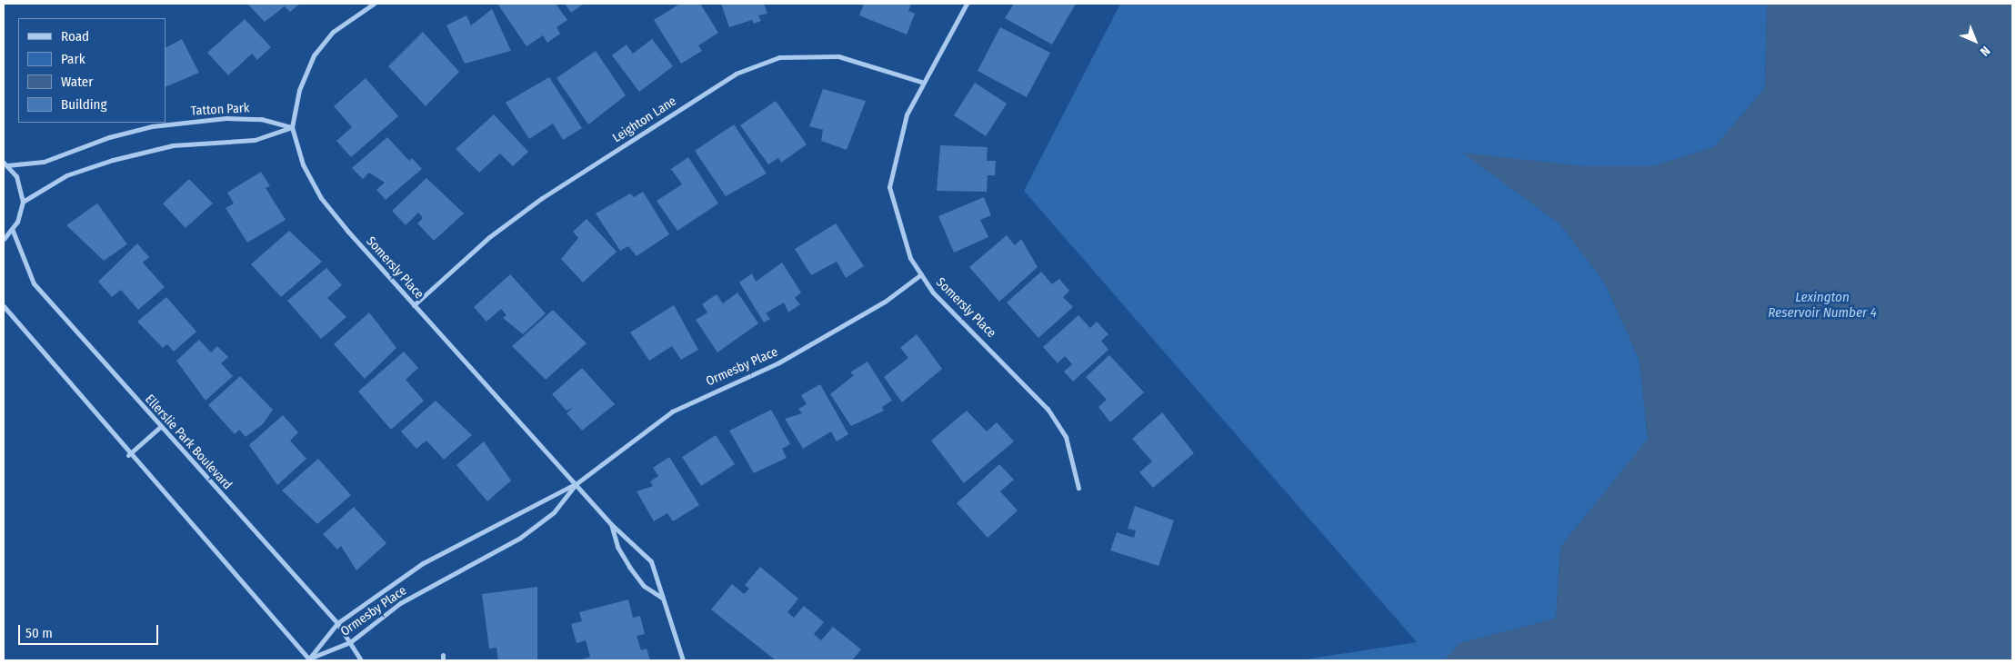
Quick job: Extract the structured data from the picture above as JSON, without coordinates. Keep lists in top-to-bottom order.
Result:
{
  "streets": {
    "street": [
      "Tatton Park",
      "Leighton Lane",
      "Somersly Place",
      "Ormesby Place",
      "Ellerslie Park Boulevard"
    ]
  },
  "crossings": [
    ["Tatton Park", "Somersly Place"],
    ["Leighton Lane", "Somersly Place"],
    ["Somersly Place", "Ormesby Place"],
    ["Ormesby Place", "Ellerslie Park Boulevard"]
  ],
  "water": ["Lexington Reservoir Number 4"],
  "legend": [
    "Road",
    "Park",
    "Water",
    "Building"
  ],
  "scale_bar": "50 m",
  "north": "bottom right"
}
